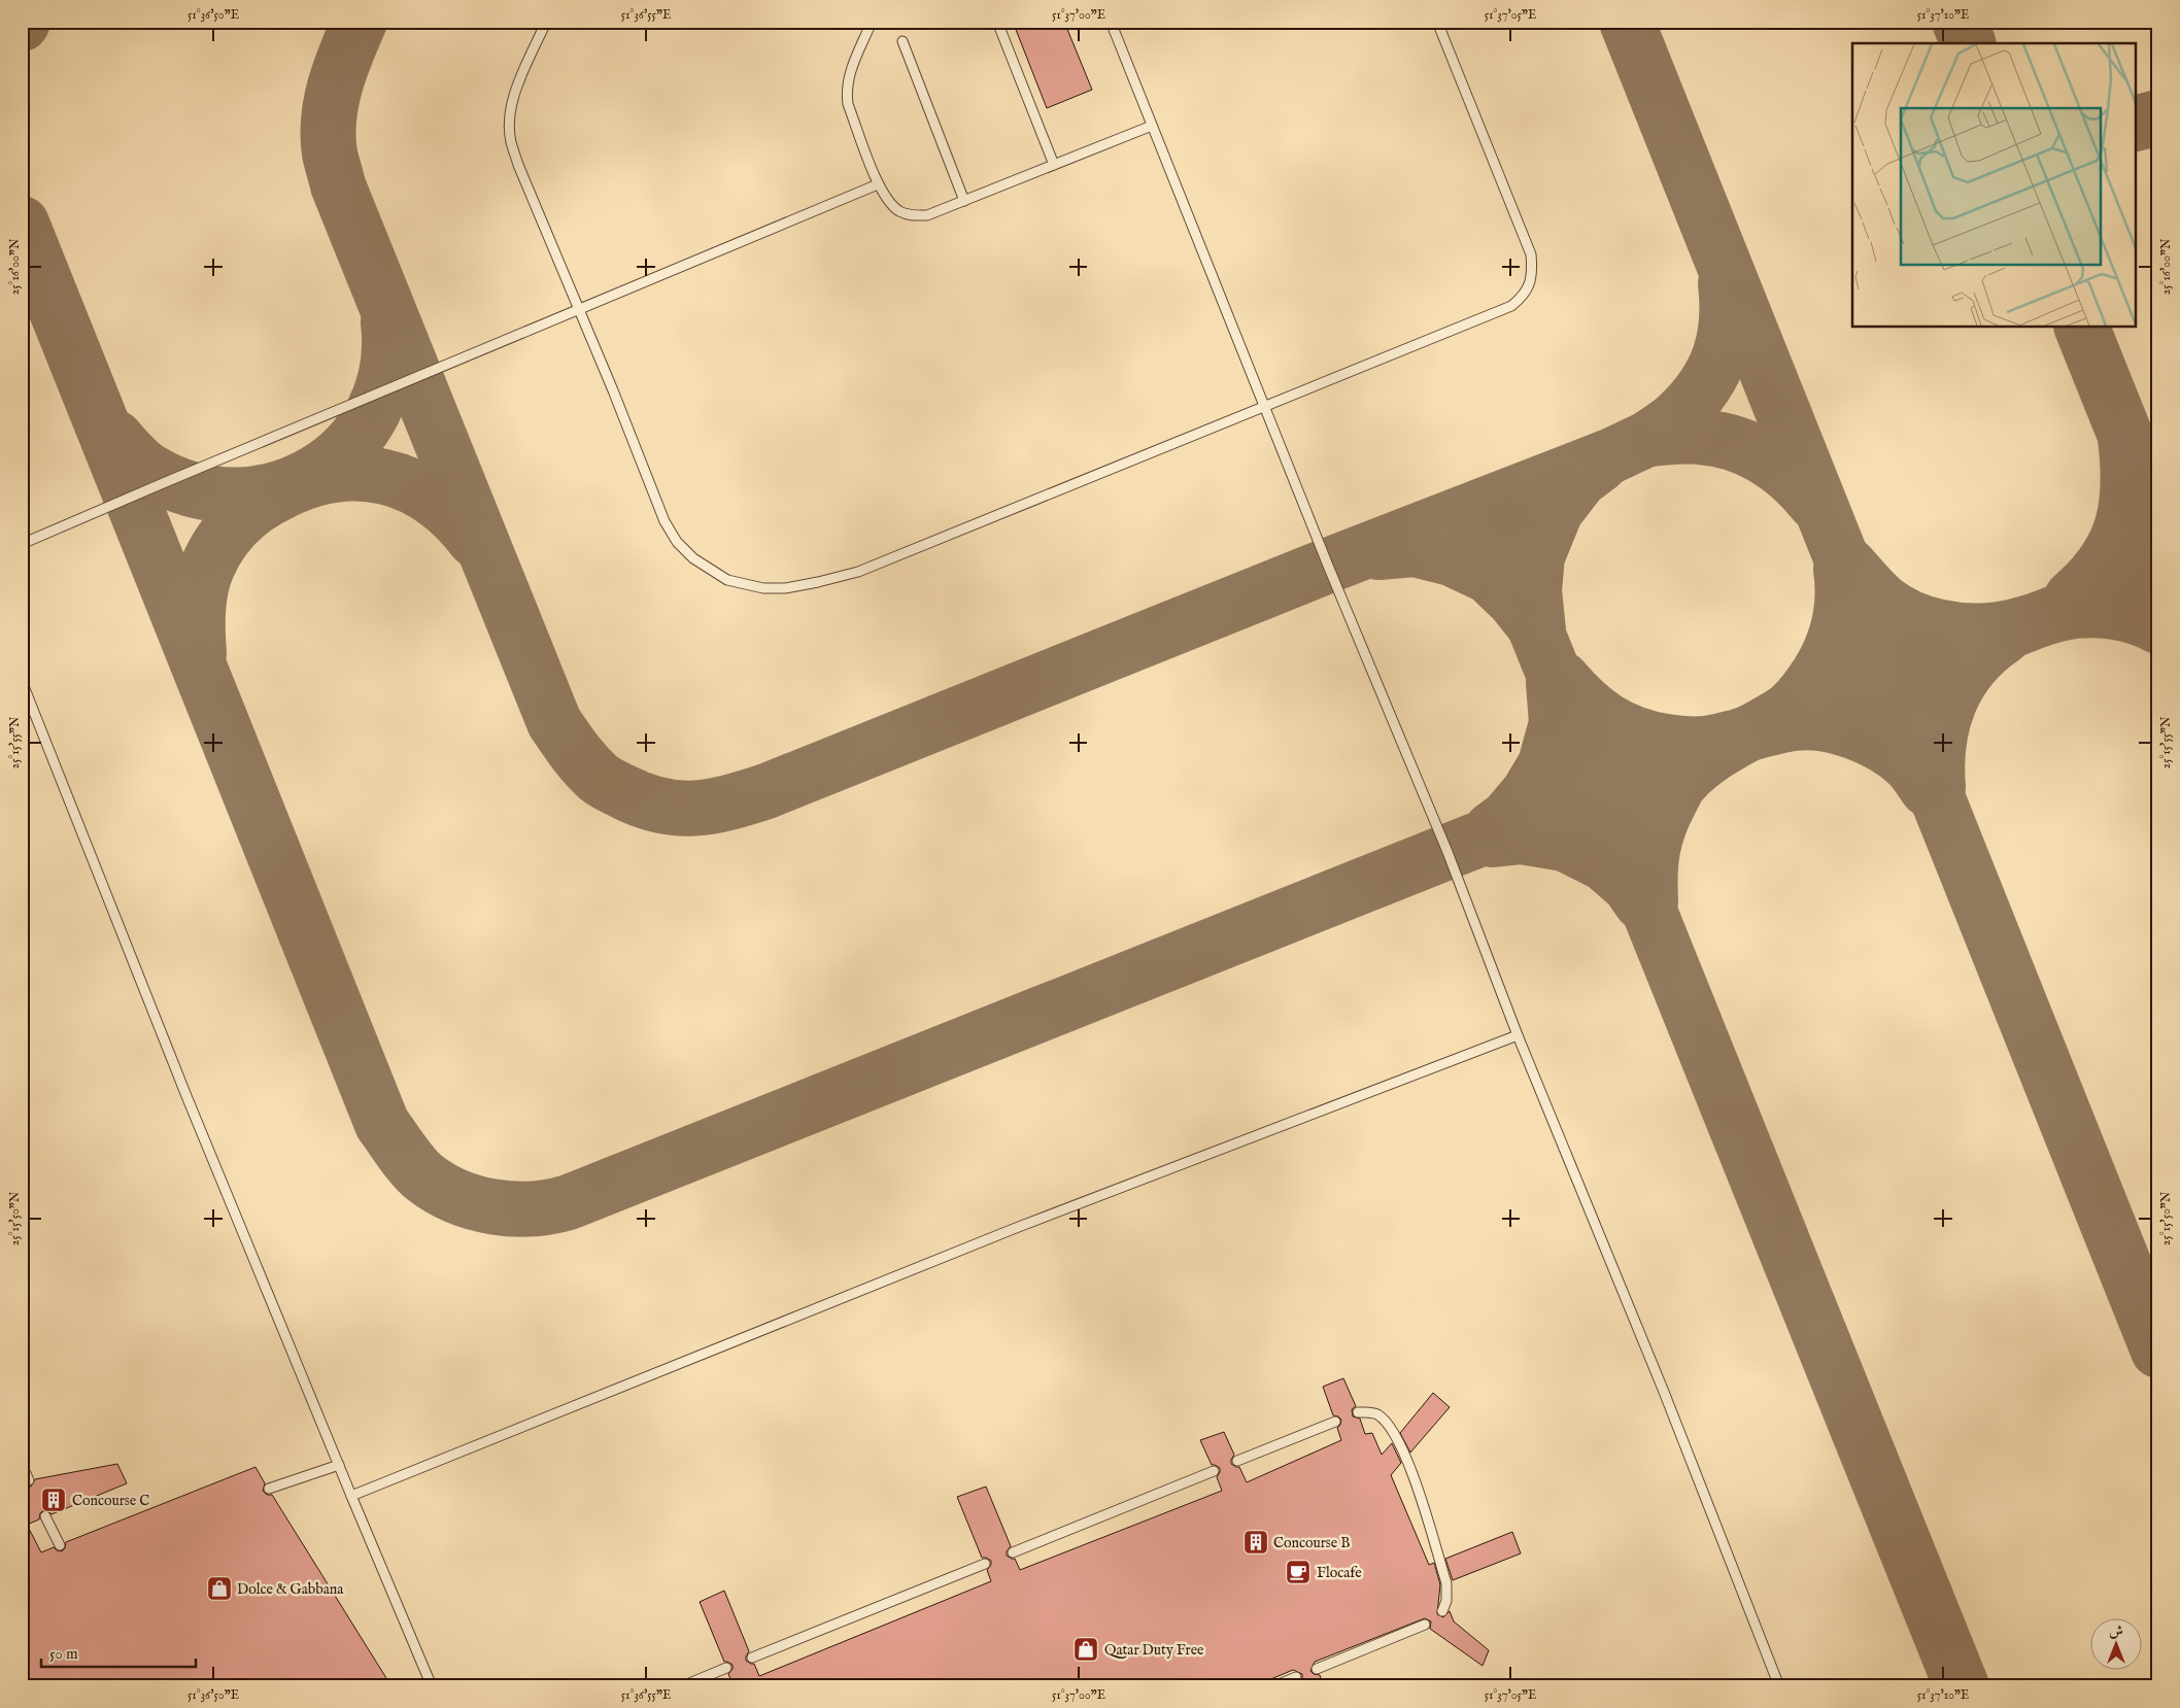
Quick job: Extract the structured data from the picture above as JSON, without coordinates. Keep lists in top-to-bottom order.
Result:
{
  "places": {
    "building": ["Concourse C", "Concourse B"],
    "cafe": ["Flocafe"],
    "shop": ["Dolce & Gabbana", "Qatar Duty Free"]
  },
  "scale_bar": "50 m",
  "north": "top",
  "coordinates": [
    "51°36'50\"E",
    "51°36'55\"E",
    "51°37'00\"E",
    "51°37'05\"E",
    "51°37'10\"E",
    "25°16'00\"N",
    "25°15'55\"N",
    "25°15'50\"N"
  ]
}
